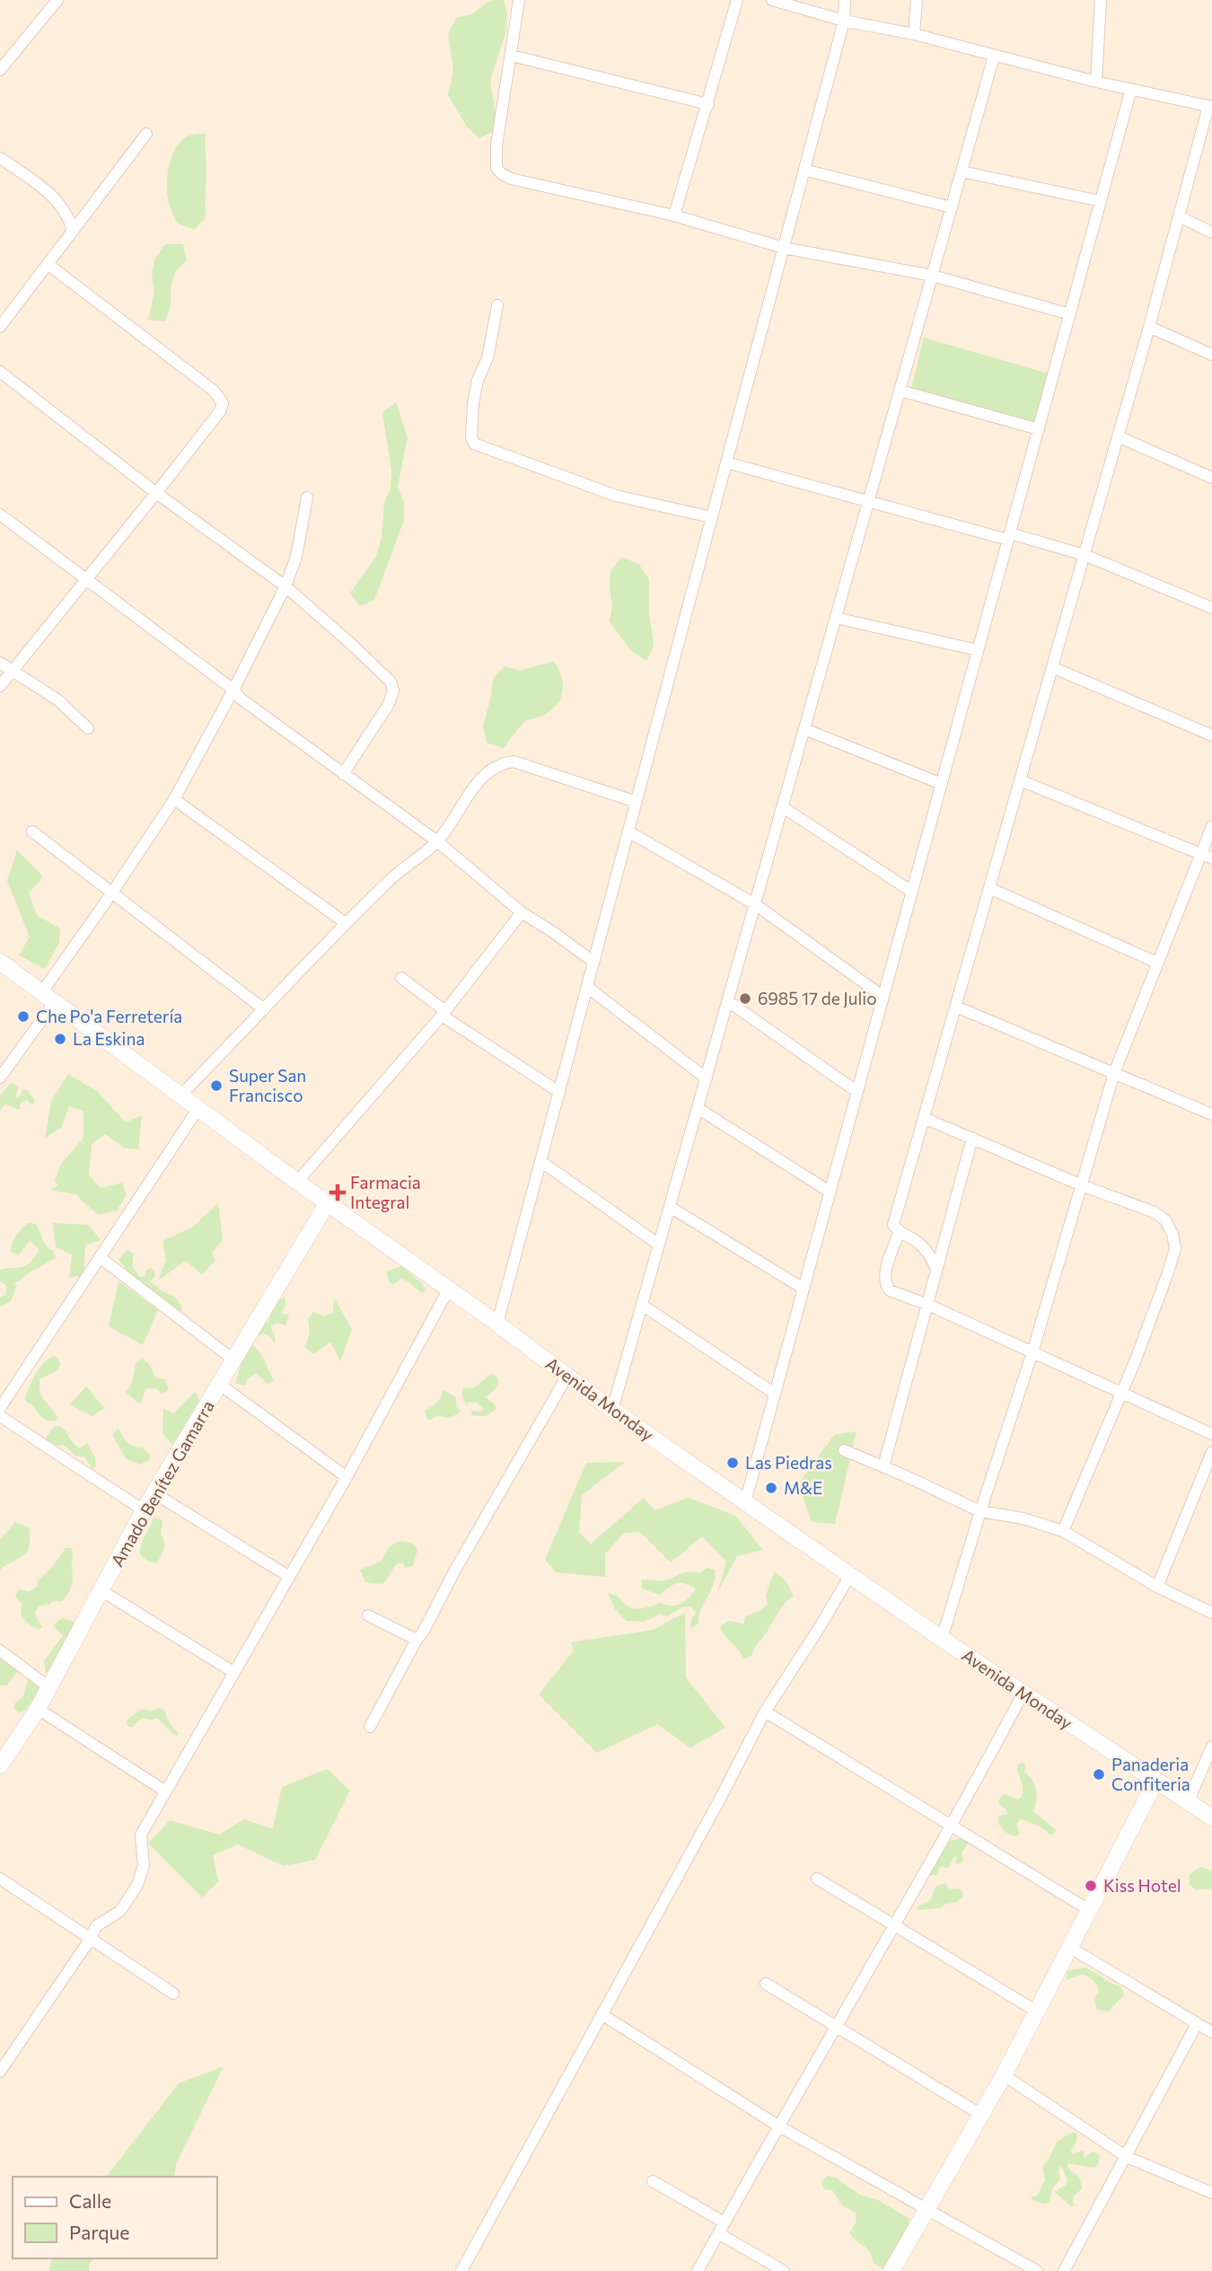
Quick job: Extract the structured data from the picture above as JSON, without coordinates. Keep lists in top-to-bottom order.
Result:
{
  "streets": {
    "main road": ["Avenida Monday", "Amado Benítez Gamarra"]
  },
  "crossings": [
    ["Avenida Monday", "Amado Benítez Gamarra"]
  ],
  "places": {
    "other": [
      "6985 17 de Julio",
      "Che Po'a Ferretería",
      "La Eskina",
      "Super San Francisco",
      "Las Piedras",
      "M&E",
      "Panaderia Confiteria",
      "Kiss Hotel"
    ],
    "health": ["Farmacia Integral"]
  },
  "legend": ["Calle", "Parque"]
}
